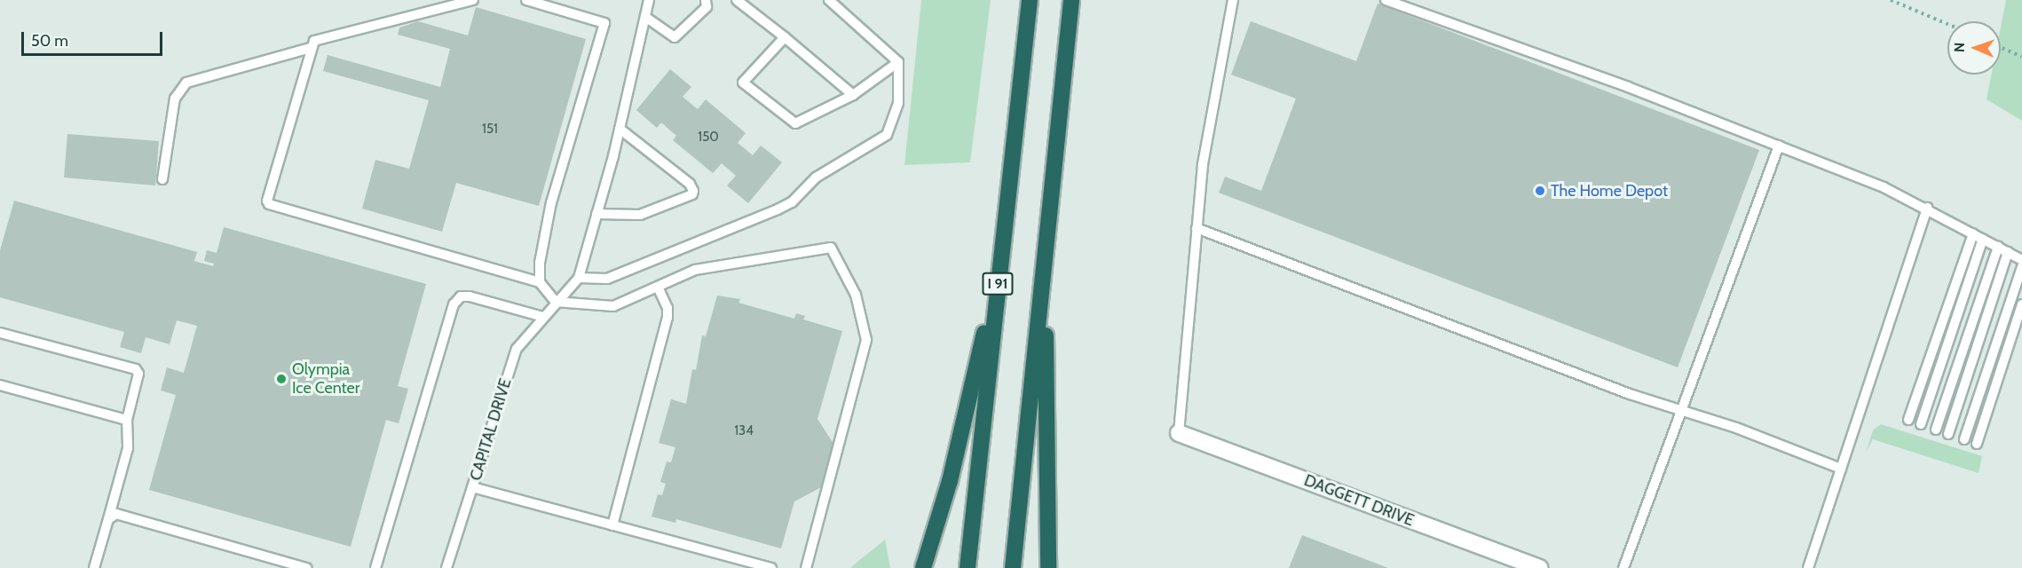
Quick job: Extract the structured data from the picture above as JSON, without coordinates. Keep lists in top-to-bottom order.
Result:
{
  "streets": {
    "highway": ["I 91"],
    "street": ["DAGGETT DRIVE"],
    "lane": ["CAPITAL DRIVE"]
  },
  "places": ["The Home Depot", "Olympia Ice Center"],
  "house_numbers": ["151", "150", "134"],
  "scale_bar": "50 m",
  "north": "left"
}
